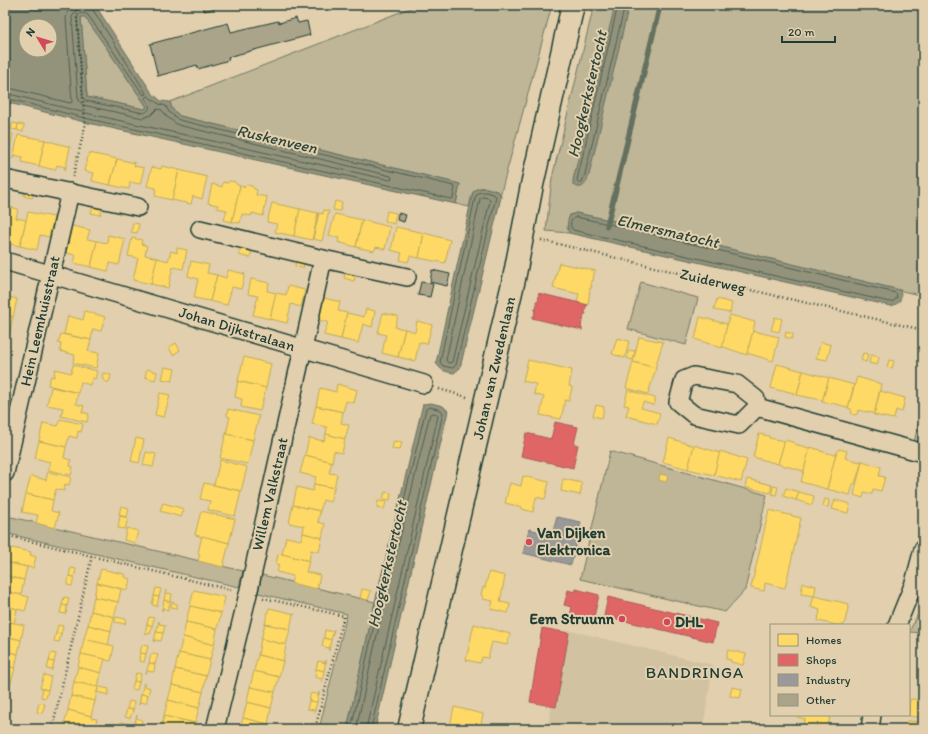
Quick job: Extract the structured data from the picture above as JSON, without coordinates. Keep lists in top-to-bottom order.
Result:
{
  "streets": {
    "main road": ["Johan van Zwedenlaan"],
    "street": ["Hein Leemhuisstraat", "Johan Dijkstralaan", "Willem Valkstraat"],
    "path": ["Zuiderweg"]
  },
  "crossings": [
    ["Zuiderweg", "Johan van Zwedenlaan"],
    ["Hein Leemhuisstraat", "Johan Dijkstralaan"],
    ["Johan Dijkstralaan", "Willem Valkstraat"]
  ],
  "districts": ["BANDRINGA"],
  "water": ["Hoogkerkstertocht", "Ruskenveen", "Elmersmatocht"],
  "places": ["Van Dijken Elektronica", "Eem Struunn", "DHL"],
  "legend": [
    "Homes",
    "Shops",
    "Industry",
    "Other"
  ],
  "scale_bar": "20 m",
  "north": "top left"
}
